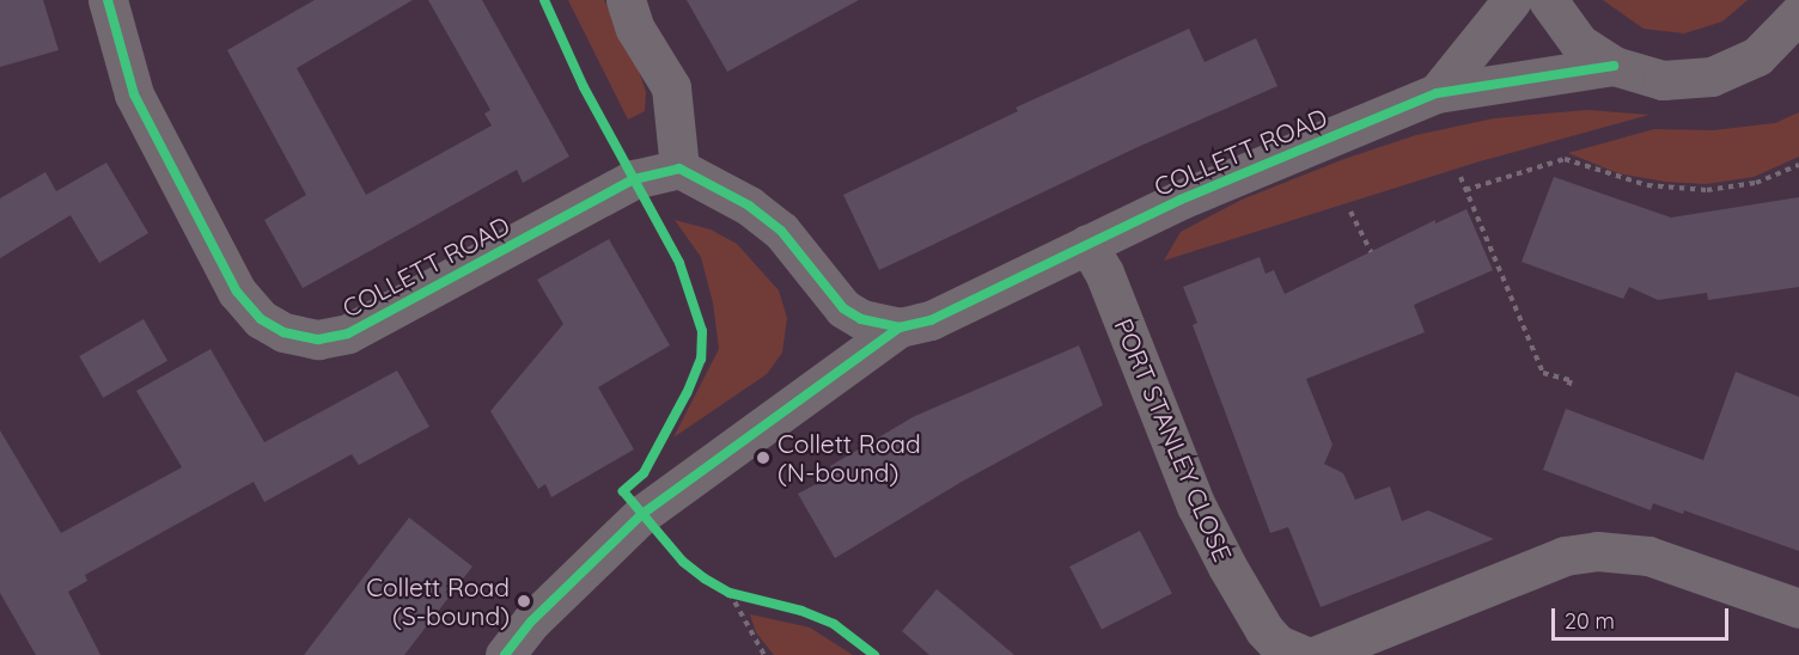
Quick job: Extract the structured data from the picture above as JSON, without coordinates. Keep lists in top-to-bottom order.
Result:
{
  "streets": {
    "street": ["COLLETT ROAD", "PORT STANLEY CLOSE"]
  },
  "crossings": [
    ["COLLETT ROAD", "PORT STANLEY CLOSE"]
  ],
  "places": ["Collett Road (N-bound)", "Collett Road (S-bound)"],
  "scale_bar": "20 m"
}
